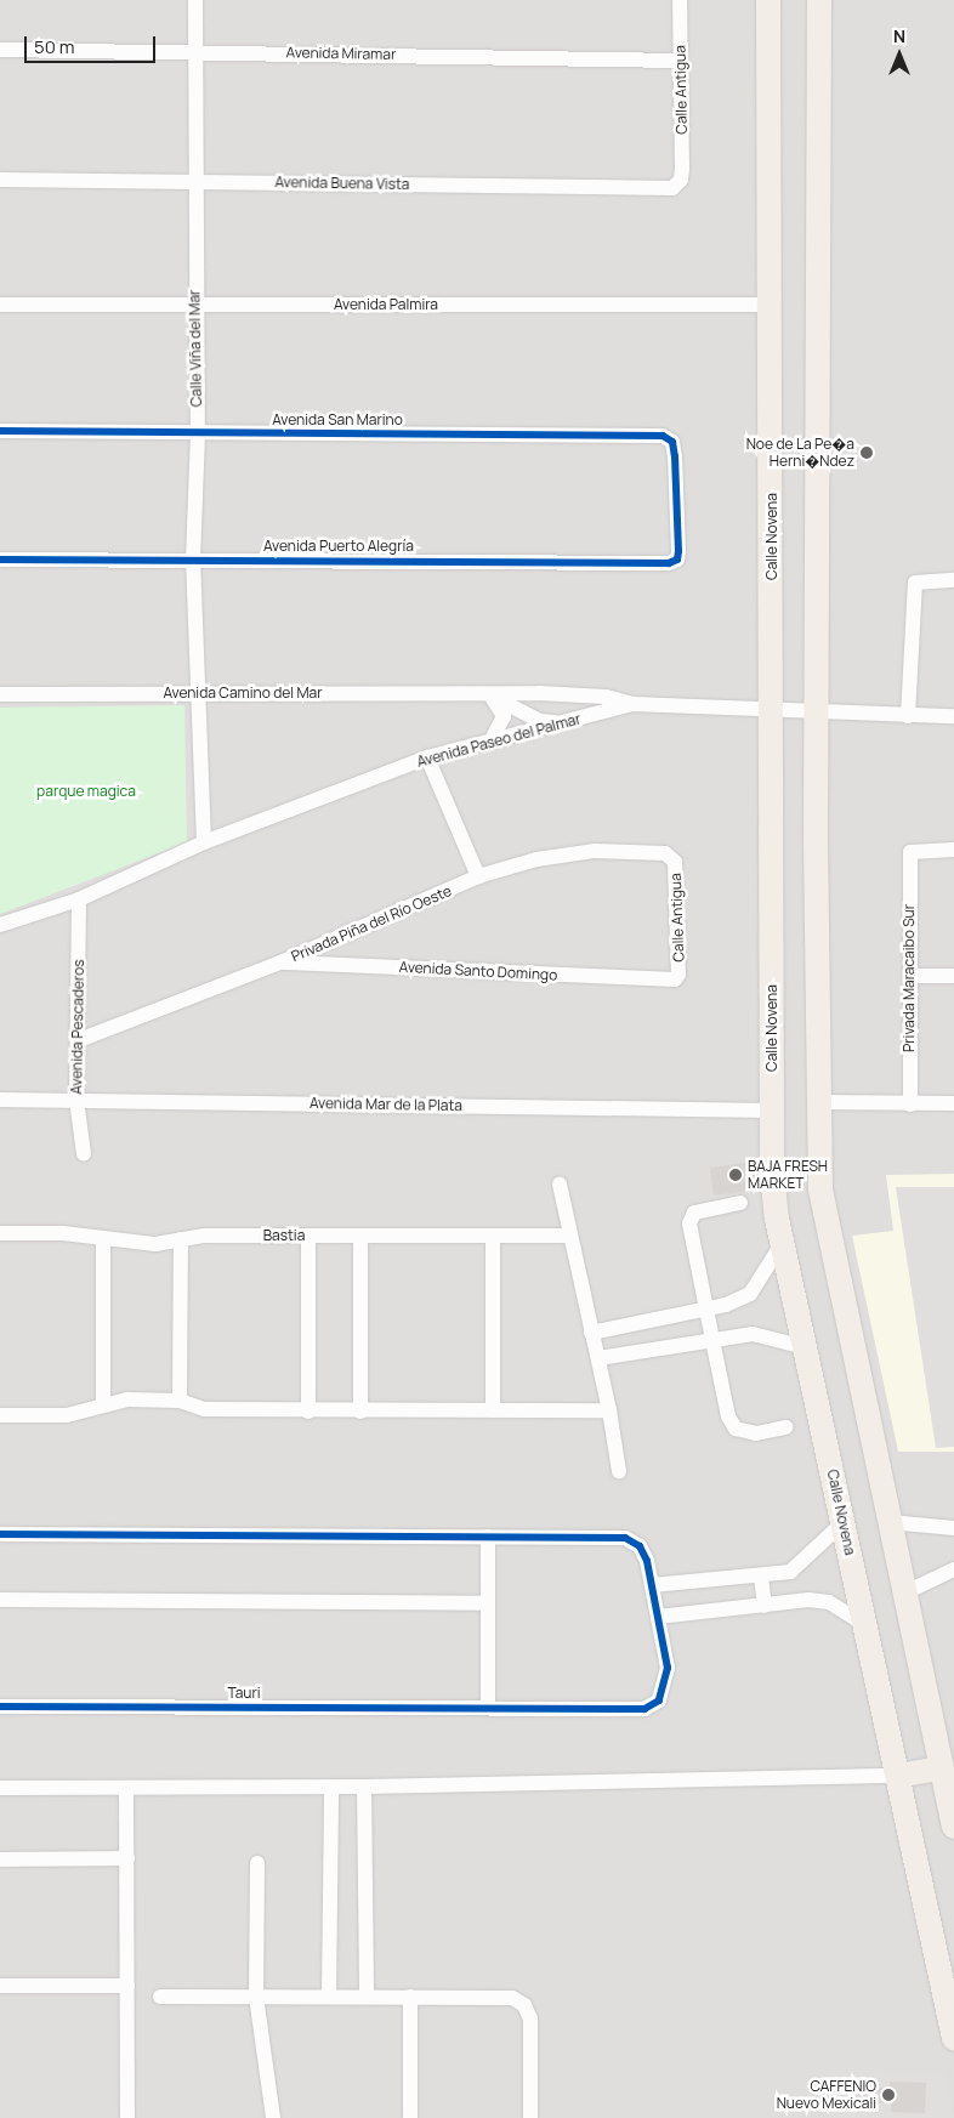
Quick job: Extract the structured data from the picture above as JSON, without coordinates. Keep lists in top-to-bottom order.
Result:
{
  "streets": {
    "main road": ["Calle Novena"],
    "street": [
      "Avenida Miramar",
      "Calle Antigua",
      "Avenida Buena Vista",
      "Avenida Palmira",
      "Calle Viña del Mar",
      "Avenida San Marino",
      "Avenida Puerto Alegría",
      "Avenida Camino del Mar",
      "Avenida Paseo del Palmar",
      "Privada Piña del Río Oeste",
      "Avenida Santo Domingo",
      "Privada Maracaibo Sur",
      "Avenida Pescaderos",
      "Avenida Mar de la Plata",
      "Bastia",
      "Tauri"
    ]
  },
  "crossings": [
    ["Avenida Miramar", "Calle Antigua"],
    ["Avenida Miramar", "Calle Viña del Mar"],
    ["Calle Antigua", "Avenida Buena Vista"],
    ["Calle Antigua", "Privada Piña del Río Oeste"],
    ["Calle Antigua", "Avenida Santo Domingo"],
    ["Avenida Buena Vista", "Calle Viña del Mar"],
    ["Avenida Palmira", "Calle Viña del Mar"],
    ["Avenida Palmira", "Calle Novena"],
    ["Calle Viña del Mar", "Avenida San Marino"],
    ["Calle Viña del Mar", "Avenida Puerto Alegría"],
    ["Calle Viña del Mar", "Avenida Camino del Mar"],
    ["Calle Viña del Mar", "Avenida Paseo del Palmar"],
    ["Avenida San Marino", "Avenida Puerto Alegría"],
    ["Calle Novena", "Avenida Paseo del Palmar"],
    ["Calle Novena", "Avenida Mar de la Plata"],
    ["Avenida Camino del Mar", "Avenida Paseo del Palmar"],
    ["Avenida Paseo del Palmar", "Avenida Pescaderos"],
    ["Privada Piña del Río Oeste", "Avenida Santo Domingo"],
    ["Privada Piña del Río Oeste", "Avenida Pescaderos"],
    ["Avenida Pescaderos", "Avenida Mar de la Plata"]
  ],
  "parks": ["parque magica"],
  "places": ["Noe de La Pe�a Herni�Ndez", "BAJA FRESH MARKET", "CAFFENIO Nuevo Mexicali"],
  "scale_bar": "50 m",
  "north": "top"
}
